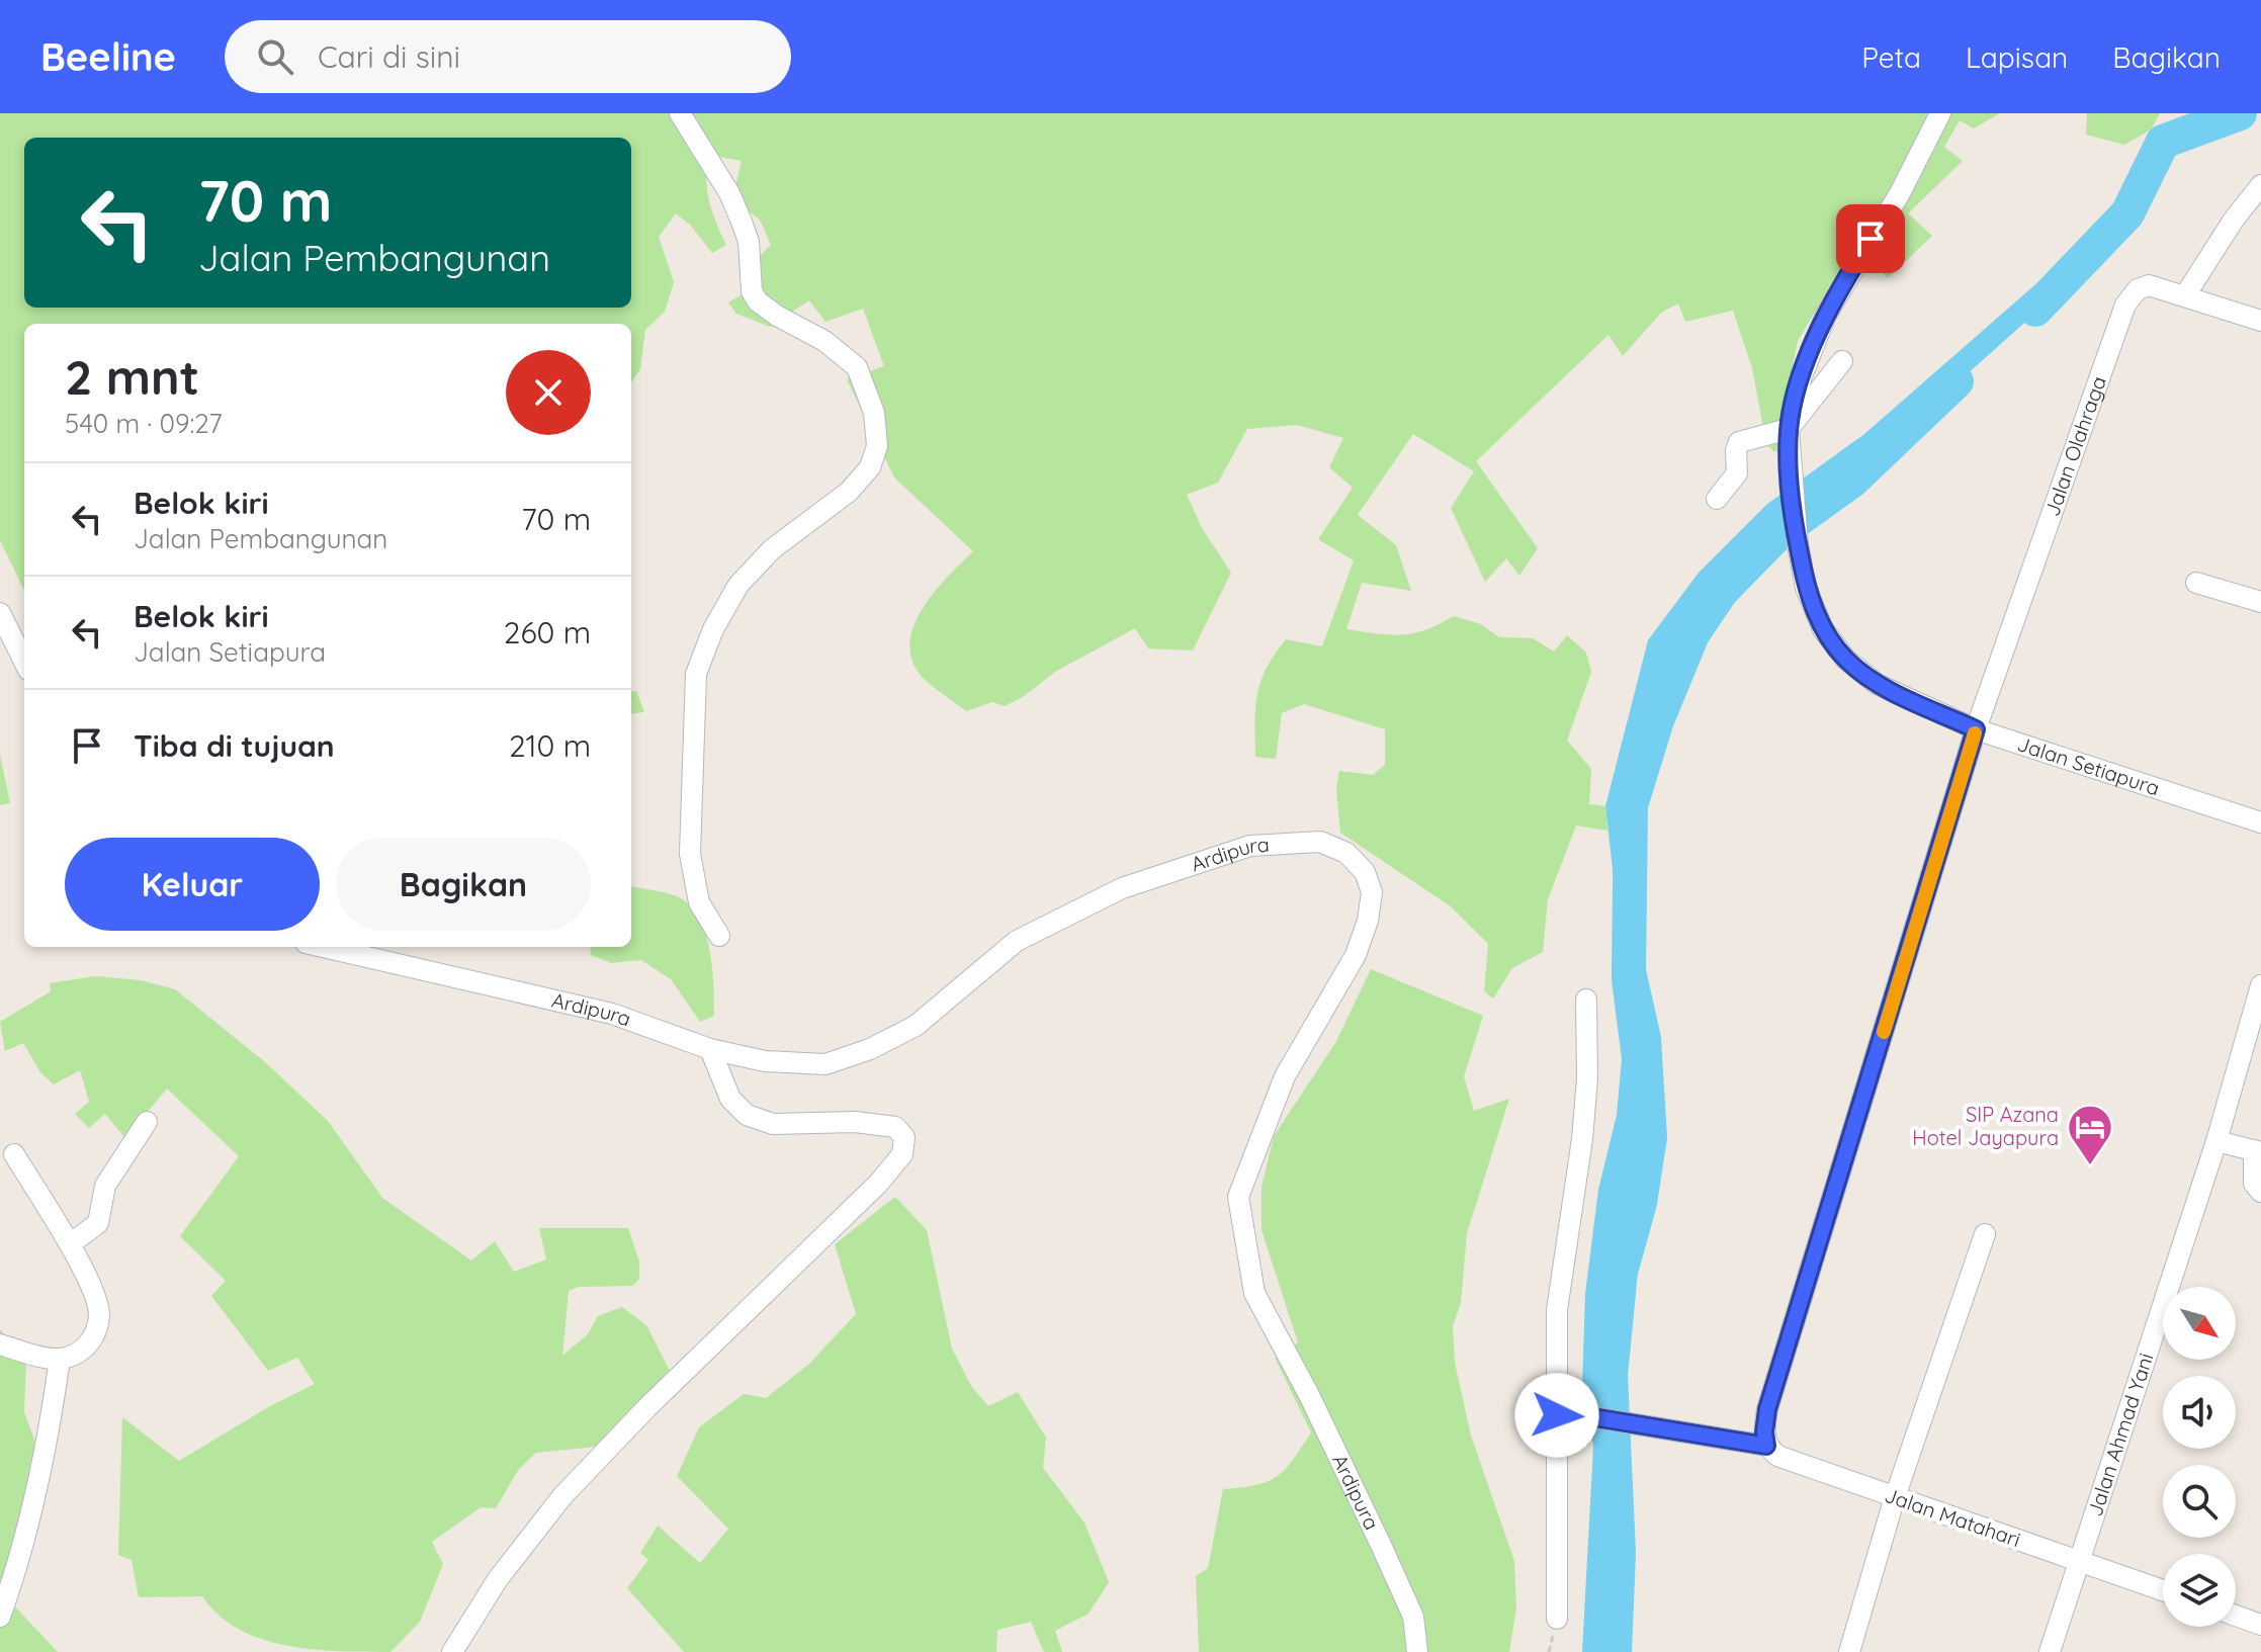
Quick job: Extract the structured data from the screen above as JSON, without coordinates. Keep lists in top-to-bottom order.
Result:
{
  "streets": {
    "street": [
      "Jalan Olahraga",
      "Jalan Setiapura",
      "Ardipura",
      "Jalan Ahmad Yani",
      "Jalan Matahari"
    ]
  },
  "crossings": [
    ["Jalan Olahraga", "Jalan Setiapura"],
    ["Jalan Ahmad Yani", "Jalan Matahari"]
  ],
  "places": {
    "hotel": ["SIP Azana Hotel Jayapura"]
  },
  "north": "bottom right",
  "page": {
    "header": "Beeline",
    "search": "Cari di sini",
    "nav": ["Peta", "Lapisan", "Bagikan"],
    "turn": ["70 m", "Jalan Pembangunan"],
    "heading": ["2 mnt", "540 m · 09:27"],
    "list": [
      {
        "name": "Belok kiri",
        "note": "Jalan Pembangunan",
        "value": "70 m"
      },
      {
        "name": "Belok kiri",
        "note": "Jalan Setiapura",
        "value": "260 m"
      },
      {
        "name": "Tiba di tujuan",
        "value": "210 m"
      }
    ],
    "buttons": ["Keluar", "Bagikan"]
  }
}
